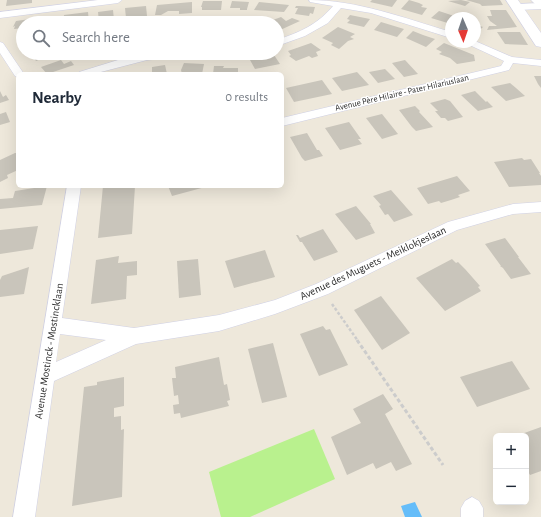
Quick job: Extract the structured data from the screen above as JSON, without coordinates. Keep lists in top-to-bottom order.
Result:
{
  "streets": {
    "street": ["Avenue Père Hilaire - Pater Hilariuslaan", "Avenue des Muguets - Meiklokjeslaan", "Avenue Mostinck - Mostincklaan"]
  },
  "crossings": [
    ["Avenue des Muguets - Meiklokjeslaan", "Avenue Mostinck - Mostincklaan"]
  ],
  "north": "bottom",
  "page": {
    "search": "Search here",
    "heading": ["Nearby", "0 results"],
    "map_buttons": ["+", "−"]
  }
}
